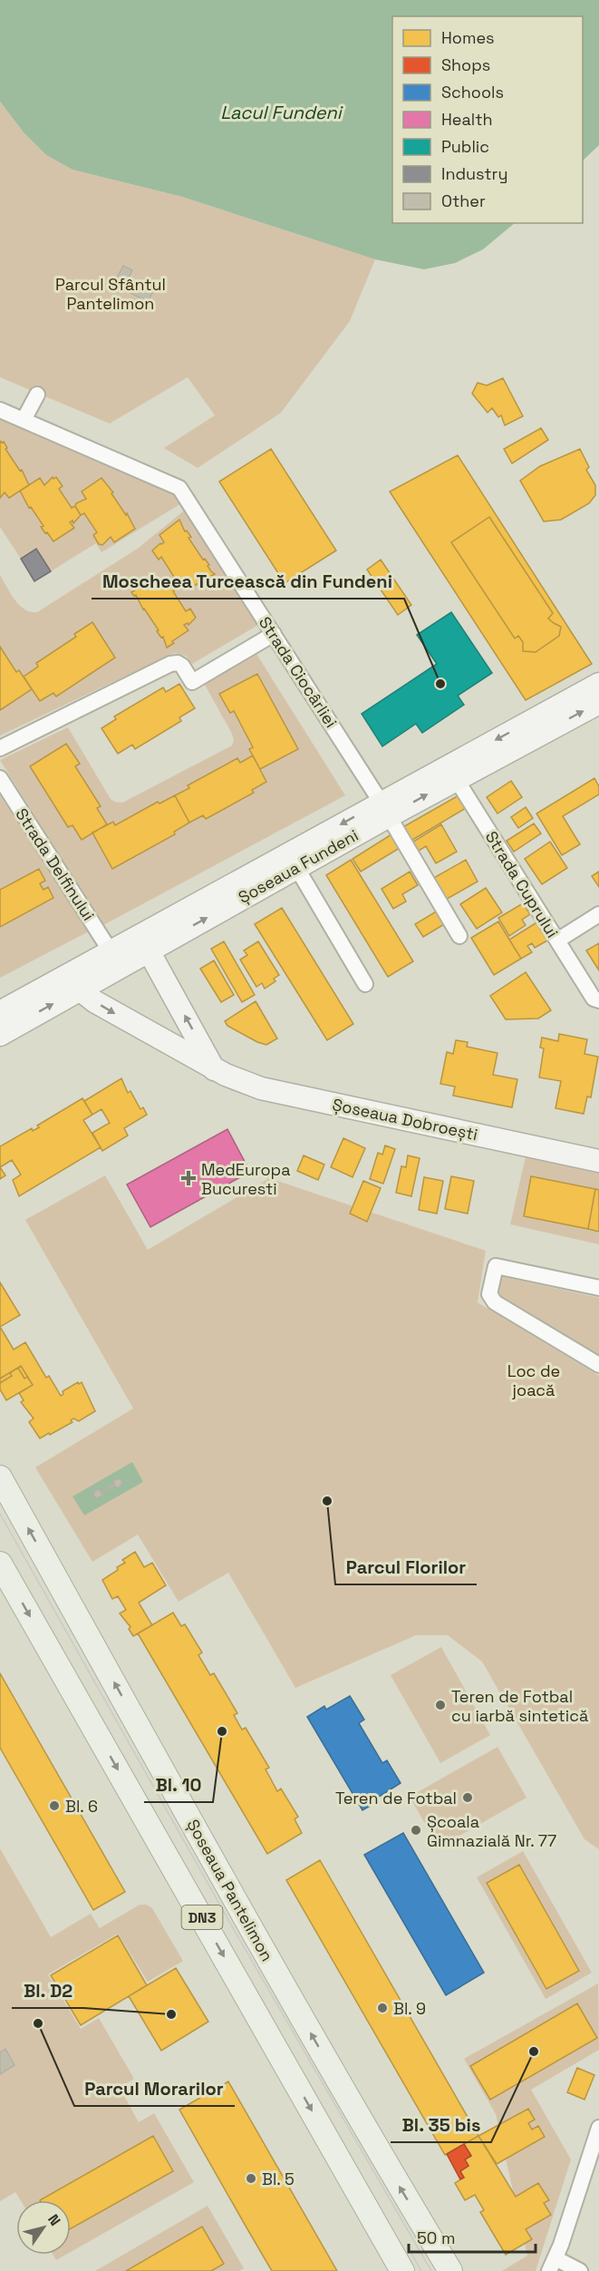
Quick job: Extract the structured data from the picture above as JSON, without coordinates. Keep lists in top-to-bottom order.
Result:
{
  "streets": {
    "main road": [
      "Șoseaua Fundeni",
      "Șoseaua Dobroești",
      "Șoseaua Pantelimon",
      "DN3"
    ],
    "street": ["Strada Ciocârliei", "Strada Delfinului", "Strada Cuprului"]
  },
  "crossings": [
    ["Strada Ciocârliei", "Șoseaua Fundeni"],
    ["Strada Delfinului", "Șoseaua Fundeni"],
    ["Șoseaua Fundeni", "Strada Cuprului"],
    ["Șoseaua Fundeni", "Șoseaua Dobroești"]
  ],
  "water": ["Lacul Fundeni"],
  "parks": ["Parcul Sfântul Pantelimon", "Loc de joacă"],
  "places": {
    "other": [
      "Moscheea Turcească din Fundeni",
      "Parcul Florilor",
      "Teren de Fotbal cu iarbă sintetică",
      "Bl. 10",
      "Teren de Fotbal",
      "Bl. 6",
      "Școala Gimnazială Nr. 77",
      "Bl. 9",
      "Bl. D2",
      "Parcul Morarilor",
      "Bl. 35 bis",
      "Bl. 5"
    ],
    "health": ["MedEuropa Bucuresti"]
  },
  "legend": [
    "Homes",
    "Shops",
    "Schools",
    "Health",
    "Public",
    "Industry",
    "Other"
  ],
  "scale_bar": "50 m",
  "north": "top right"
}
